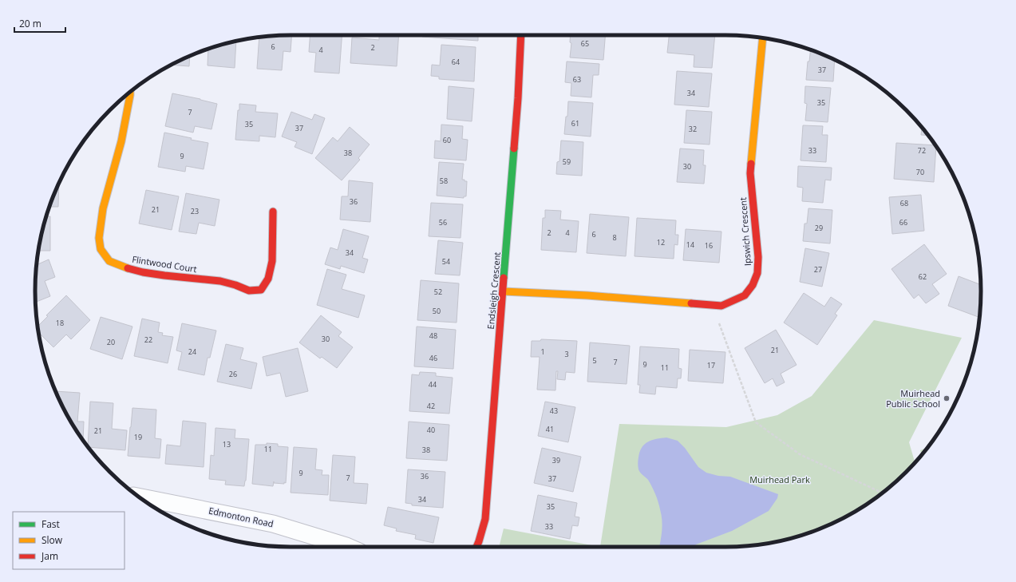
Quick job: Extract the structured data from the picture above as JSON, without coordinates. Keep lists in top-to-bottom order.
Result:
{
  "streets": {
    "street": [
      "Ipswich Crescent",
      "Flintwood Court",
      "Endsleigh Crescent",
      "Edmonton Road"
    ]
  },
  "crossings": [
    ["Ipswich Crescent", "Endsleigh Crescent"]
  ],
  "parks": ["Muirhead Park"],
  "places": ["Muirhead Public School"],
  "house_numbers": [
    "65",
    "6",
    "2",
    "4",
    "64",
    "37",
    "63",
    "34",
    "35",
    "7",
    "61",
    "35",
    "37",
    "32",
    "60",
    "33",
    "72",
    "38",
    "9",
    "59",
    "30",
    "70",
    "58",
    "36",
    "68",
    "21",
    "23",
    "56",
    "66",
    "29",
    "2",
    "4",
    "6",
    "8",
    "12",
    "14",
    "16",
    "34",
    "54",
    "27",
    "62",
    "52",
    "50",
    "18",
    "48",
    "30",
    "22",
    "20",
    "21",
    "24",
    "1",
    "3",
    "46",
    "5",
    "7",
    "9",
    "17",
    "11",
    "26",
    "44",
    "42",
    "43",
    "41",
    "40",
    "21",
    "19",
    "13",
    "11",
    "38",
    "39",
    "9",
    "36",
    "7",
    "37",
    "34",
    "35",
    "33"
  ],
  "legend": ["Fast", "Slow", "Jam"],
  "scale_bar": "20 m"
}
